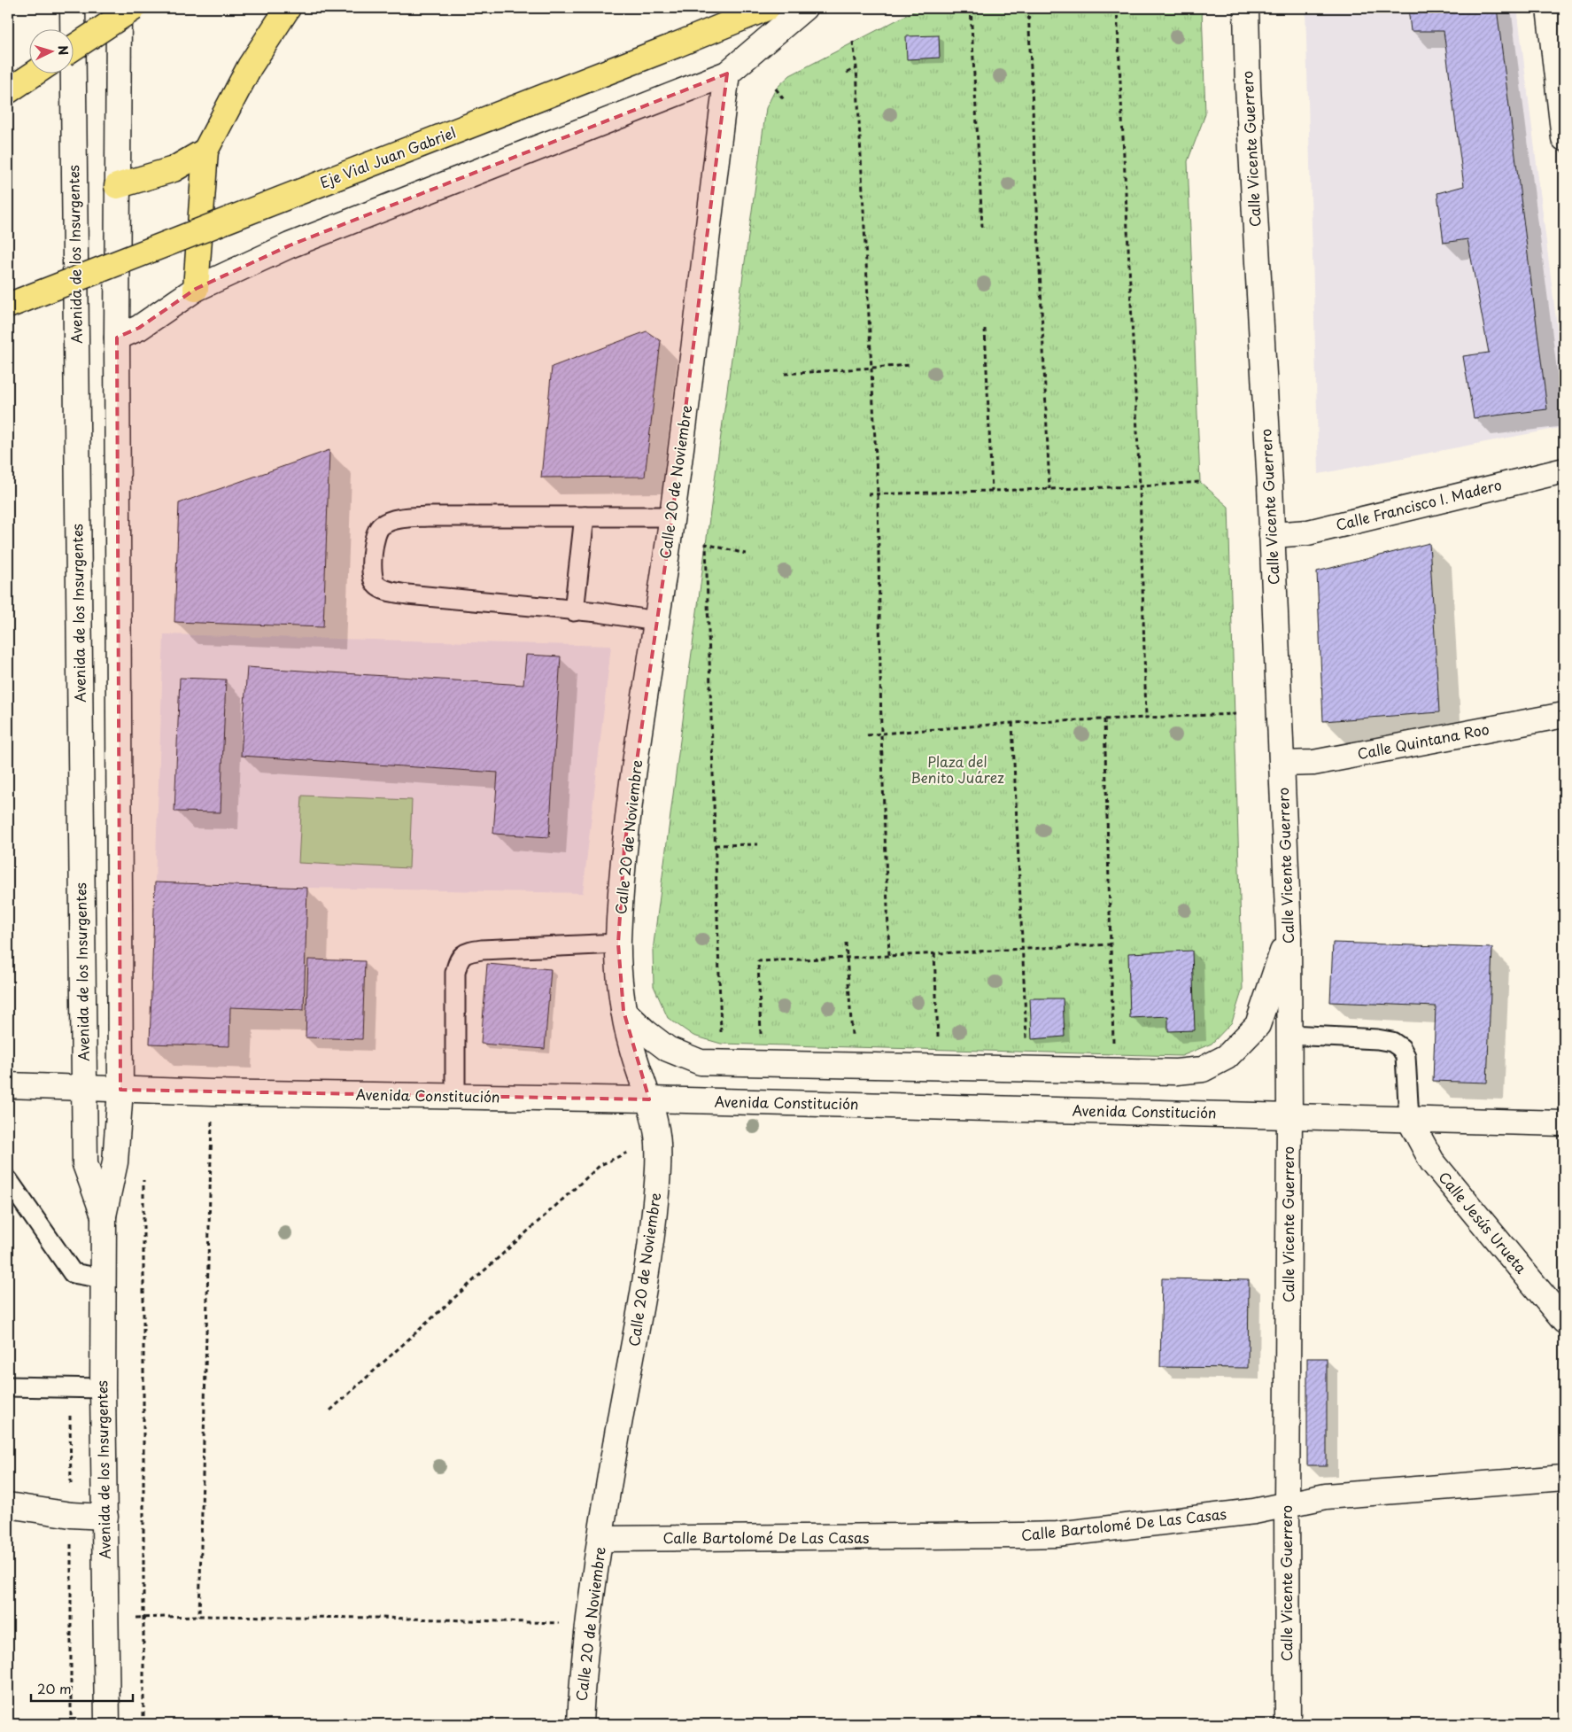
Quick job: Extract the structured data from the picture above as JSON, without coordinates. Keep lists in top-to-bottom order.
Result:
{
  "streets": {
    "main road": [
      "Calle Vicente Guerrero",
      "Eje Vial Juan Gabriel",
      "Avenida de los Insurgentes",
      "Calle 20 de Noviembre",
      "Calle Francisco I. Madero",
      "Calle Quintana Roo",
      "Avenida Constitución",
      "Calle Jesús Urueta",
      "Calle Bartolomé De Las Casas"
    ]
  },
  "crossings": [
    ["Calle Vicente Guerrero", "Calle Francisco I. Madero"],
    ["Calle Vicente Guerrero", "Calle Quintana Roo"],
    ["Calle Vicente Guerrero", "Avenida Constitución"],
    ["Calle Vicente Guerrero", "Calle Bartolomé De Las Casas"],
    ["Avenida de los Insurgentes", "Avenida Constitución"],
    ["Calle 20 de Noviembre", "Avenida Constitución"],
    ["Calle 20 de Noviembre", "Calle Bartolomé De Las Casas"],
    ["Avenida Constitución", "Calle Jesús Urueta"]
  ],
  "parks": ["Plaza del Benito Juárez"],
  "scale_bar": "20 m",
  "north": "right"
}
